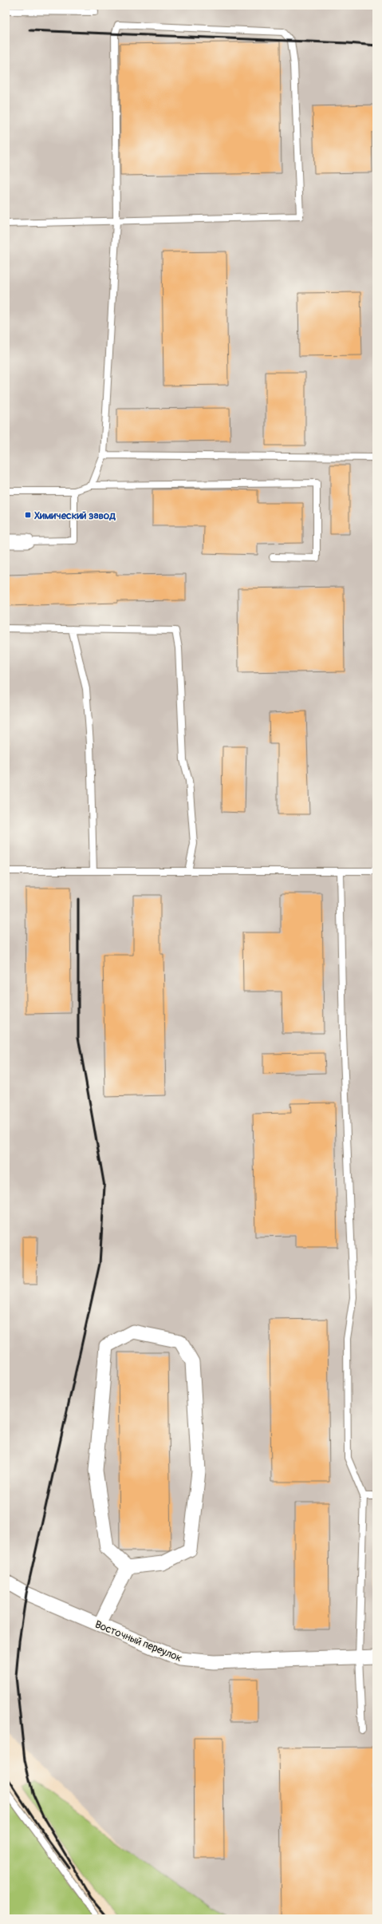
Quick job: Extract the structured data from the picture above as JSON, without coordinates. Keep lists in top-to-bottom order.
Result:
{
  "streets": {
    "street": ["Восточный переулок"]
  },
  "places": {
    "transit": ["Химический завод"]
  }
}
